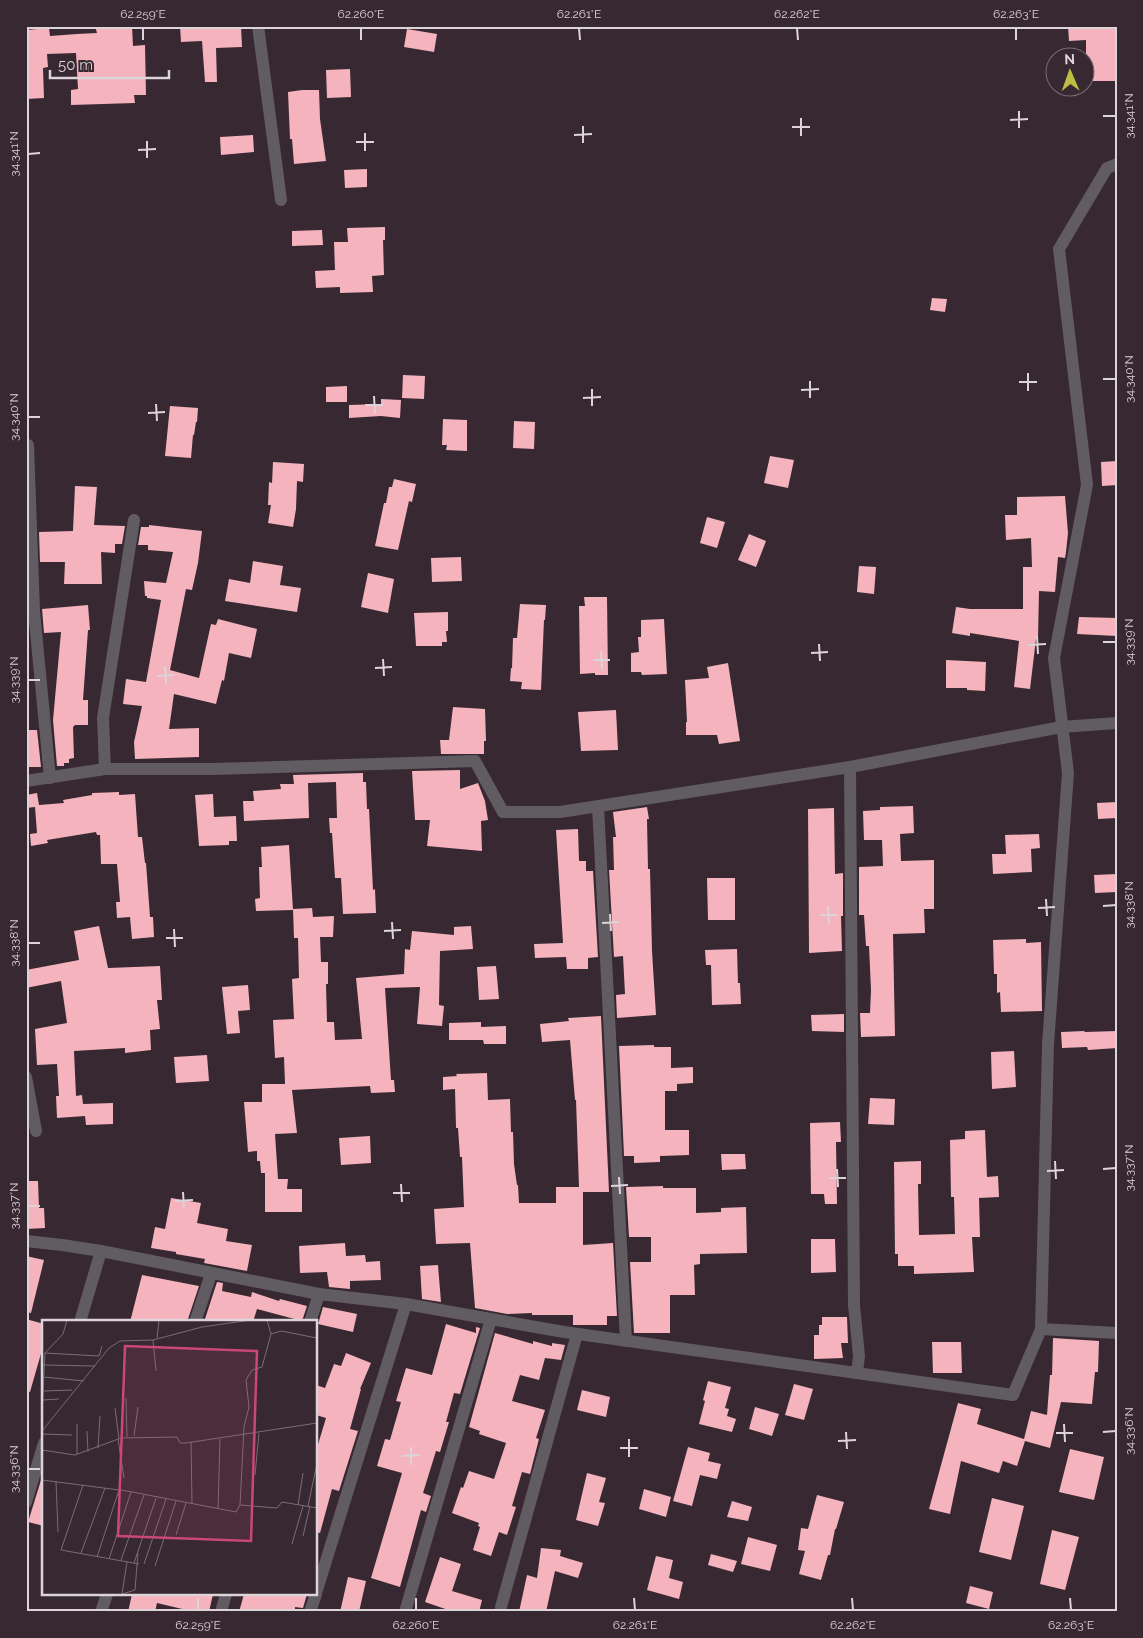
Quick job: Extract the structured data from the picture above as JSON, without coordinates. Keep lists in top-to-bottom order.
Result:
{
  "scale_bar": "50 m",
  "north": "top",
  "coordinates": [
    "62.259°E",
    "62.260°E",
    "62.261°E",
    "62.262°E",
    "62.263°E",
    "34.341°N",
    "34.340°N",
    "34.339°N",
    "34.338°N",
    "34.337°N",
    "34.336°N"
  ]
}
